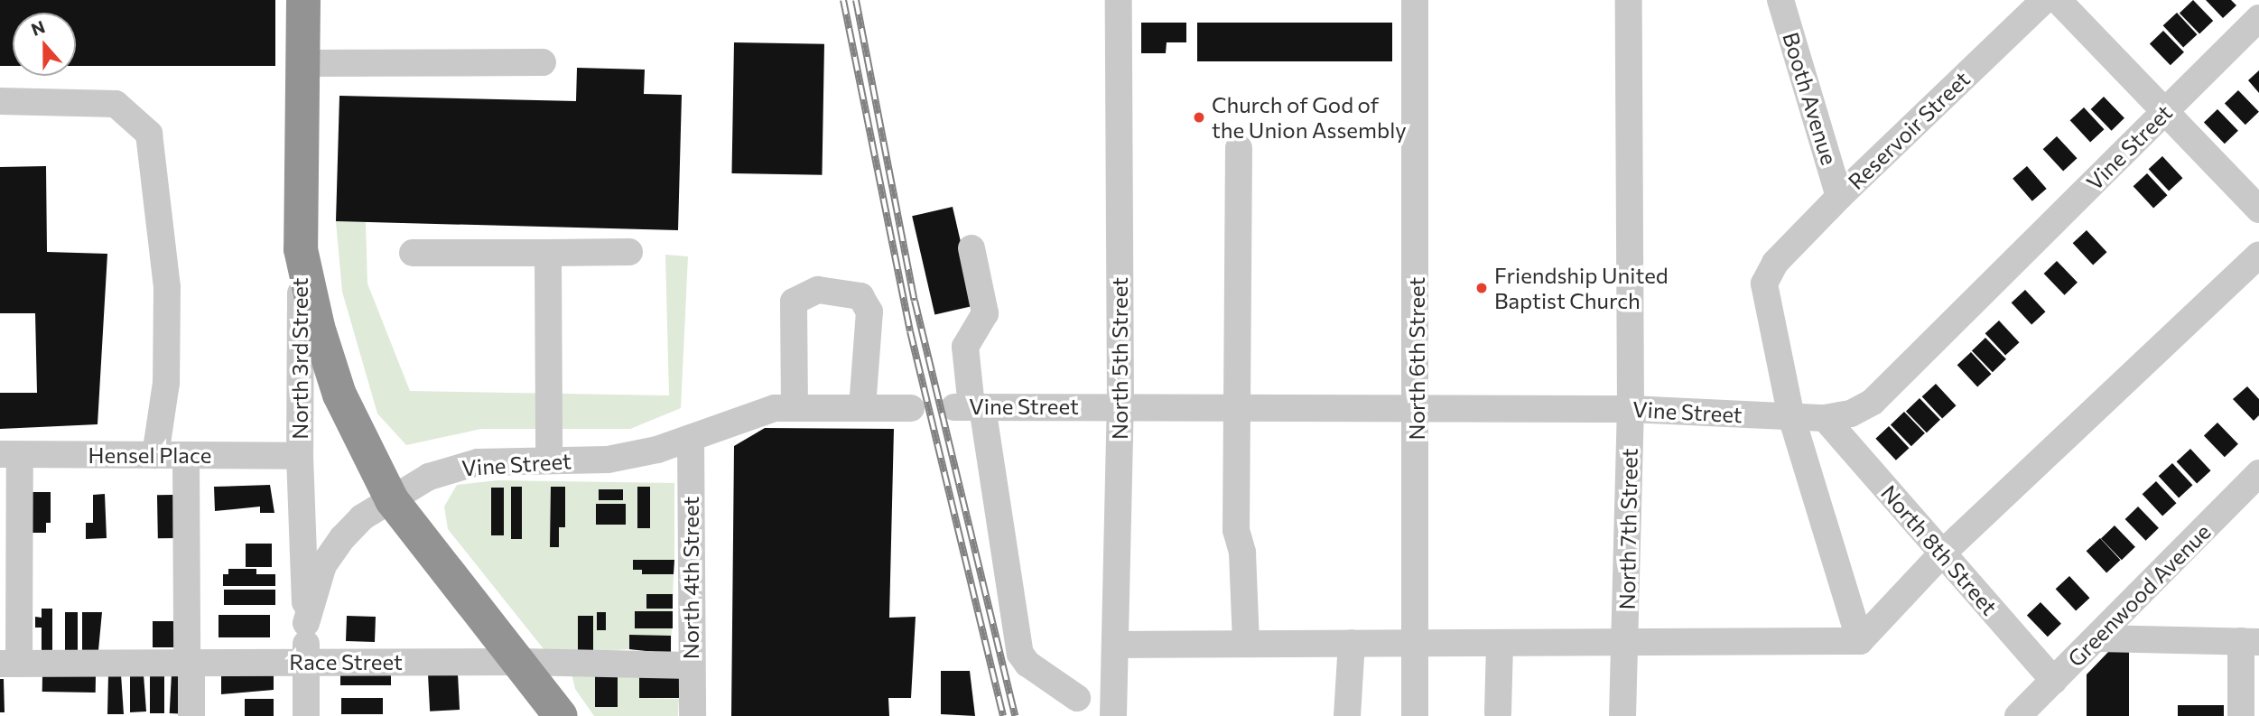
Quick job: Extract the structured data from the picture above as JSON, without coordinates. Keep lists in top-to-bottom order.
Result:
{
  "streets": {
    "highway": ["North 3rd Street"],
    "street": [
      "Booth Avenue",
      "Reservoir Street",
      "Vine Street",
      "North 5th Street",
      "North 6th Street",
      "Hensel Place",
      "North 7th Street",
      "North 8th Street",
      "North 4th Street",
      "Greenwood Avenue",
      "Race Street"
    ]
  },
  "crossings": [
    ["Booth Avenue", "Reservoir Street"],
    ["Reservoir Street", "Vine Street"],
    ["Vine Street", "North 3rd Street"],
    ["Vine Street", "North 5th Street"],
    ["Vine Street", "North 6th Street"],
    ["Vine Street", "North 7th Street"],
    ["Vine Street", "North 8th Street"],
    ["Vine Street", "North 4th Street"],
    ["North 3rd Street", "Hensel Place"],
    ["North 3rd Street", "Race Street"],
    ["North 8th Street", "Greenwood Avenue"],
    ["North 4th Street", "Race Street"]
  ],
  "places": ["Church of God of the Union Assembly", "Friendship United Baptist Church"],
  "north": "top"
}
